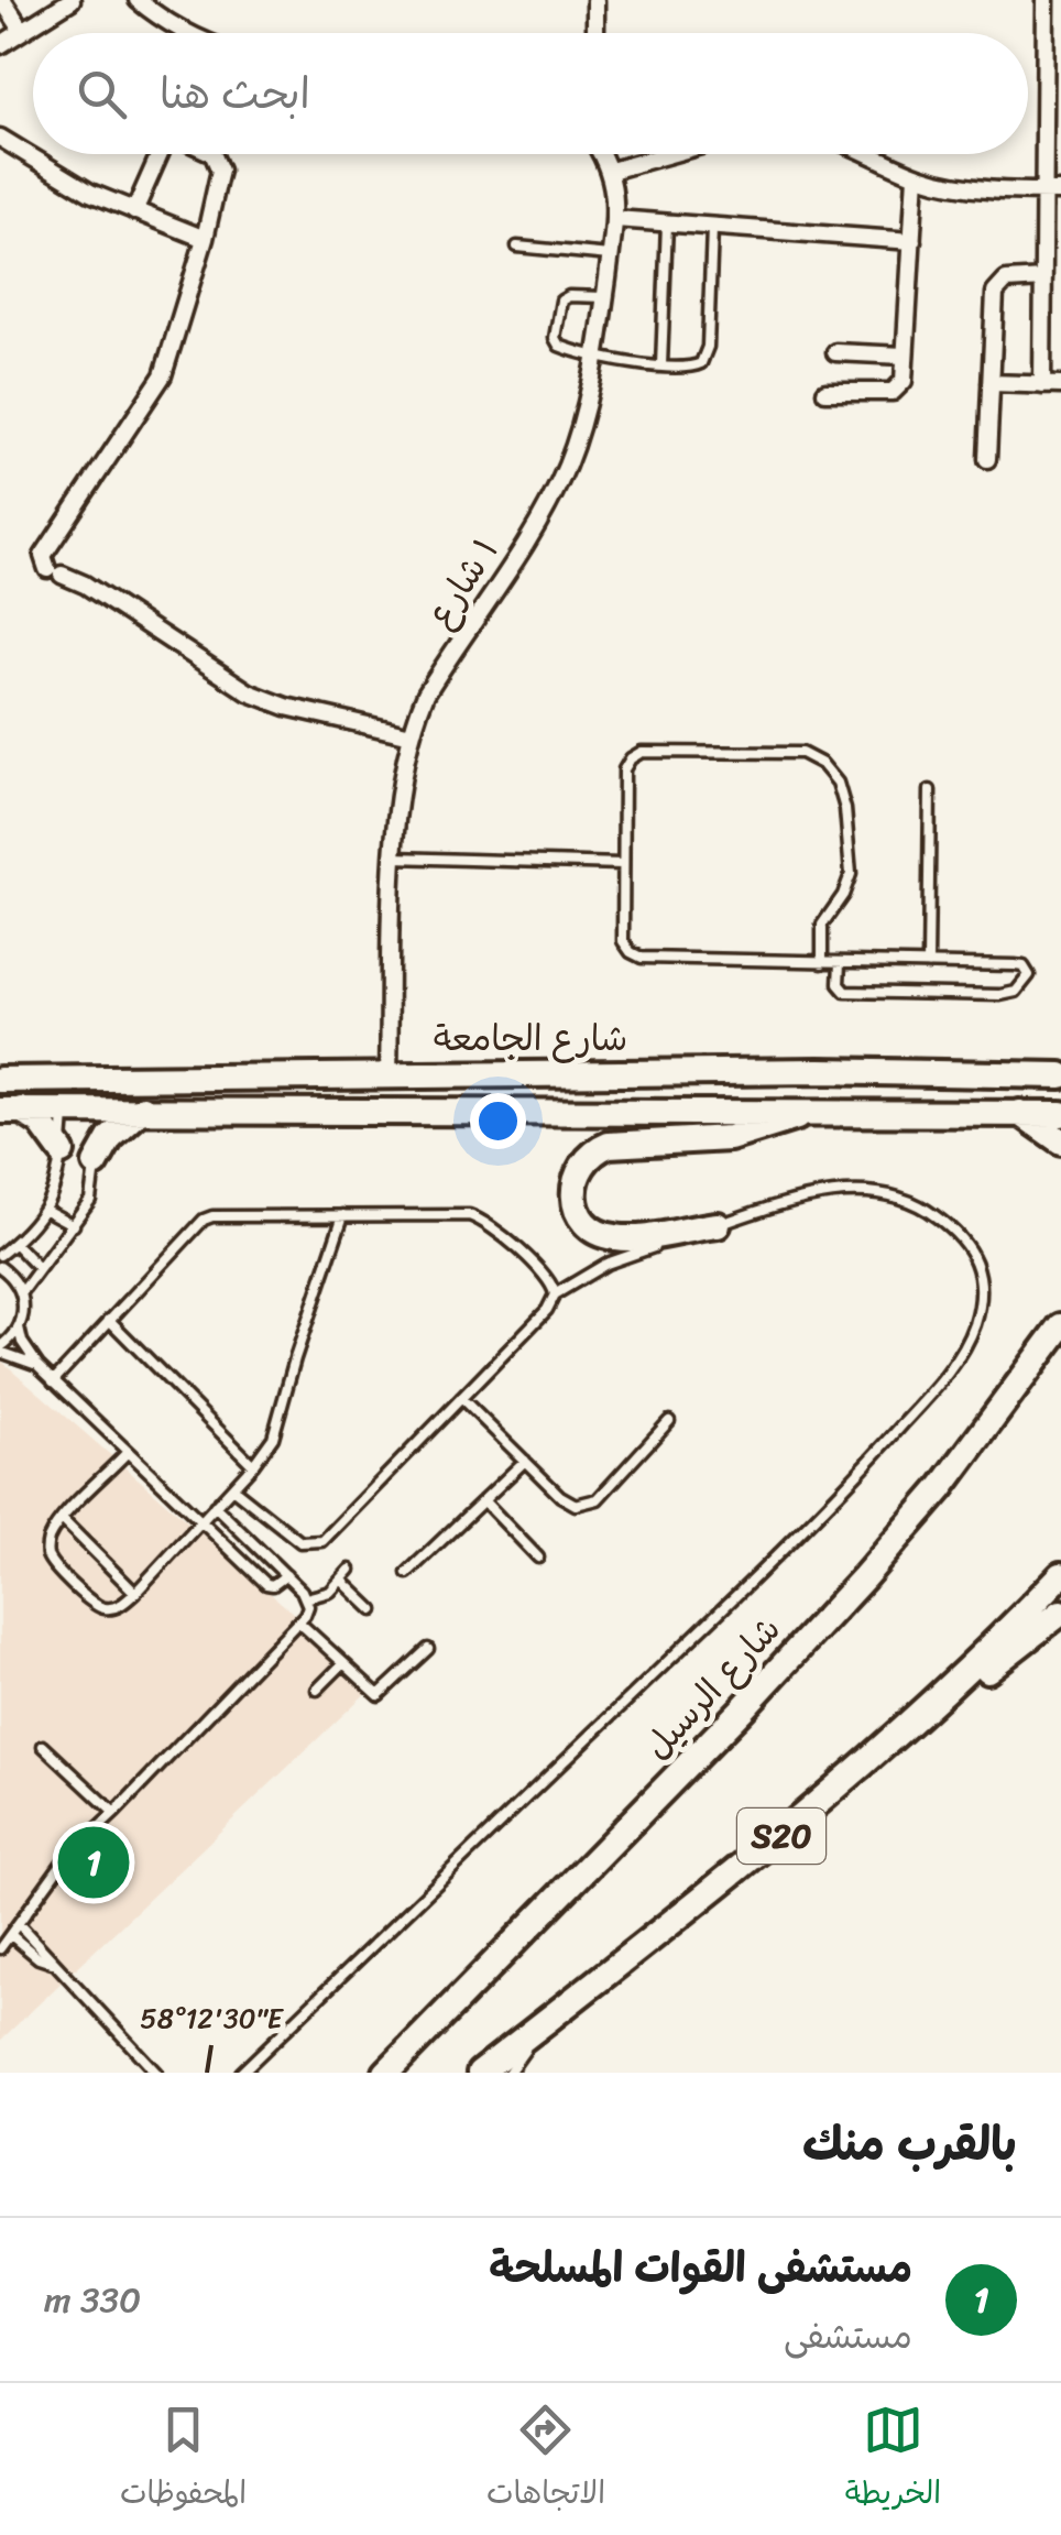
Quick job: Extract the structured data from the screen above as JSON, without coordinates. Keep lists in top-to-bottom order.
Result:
{
  "streets": {
    "main road": ["شارع الجامعة", "شارع الرسيل", "S20"],
    "street": ["١ شارع"]
  },
  "crossings": [
    ["١ شارع", "شارع الجامعة"]
  ],
  "page": {
    "search": "ابحث هنا",
    "pins": "1",
    "heading": "بالقرب منك",
    "list": [
      {
        "mark": "1",
        "name": "مستشفى القوات المسلحة",
        "note": "مستشفى",
        "value": "330 m"
      }
    ],
    "nav": ["الخريطة", "الاتجاهات", "المحفوظات"]
  },
  "coordinates": ["58°12'30\"E"]
}
